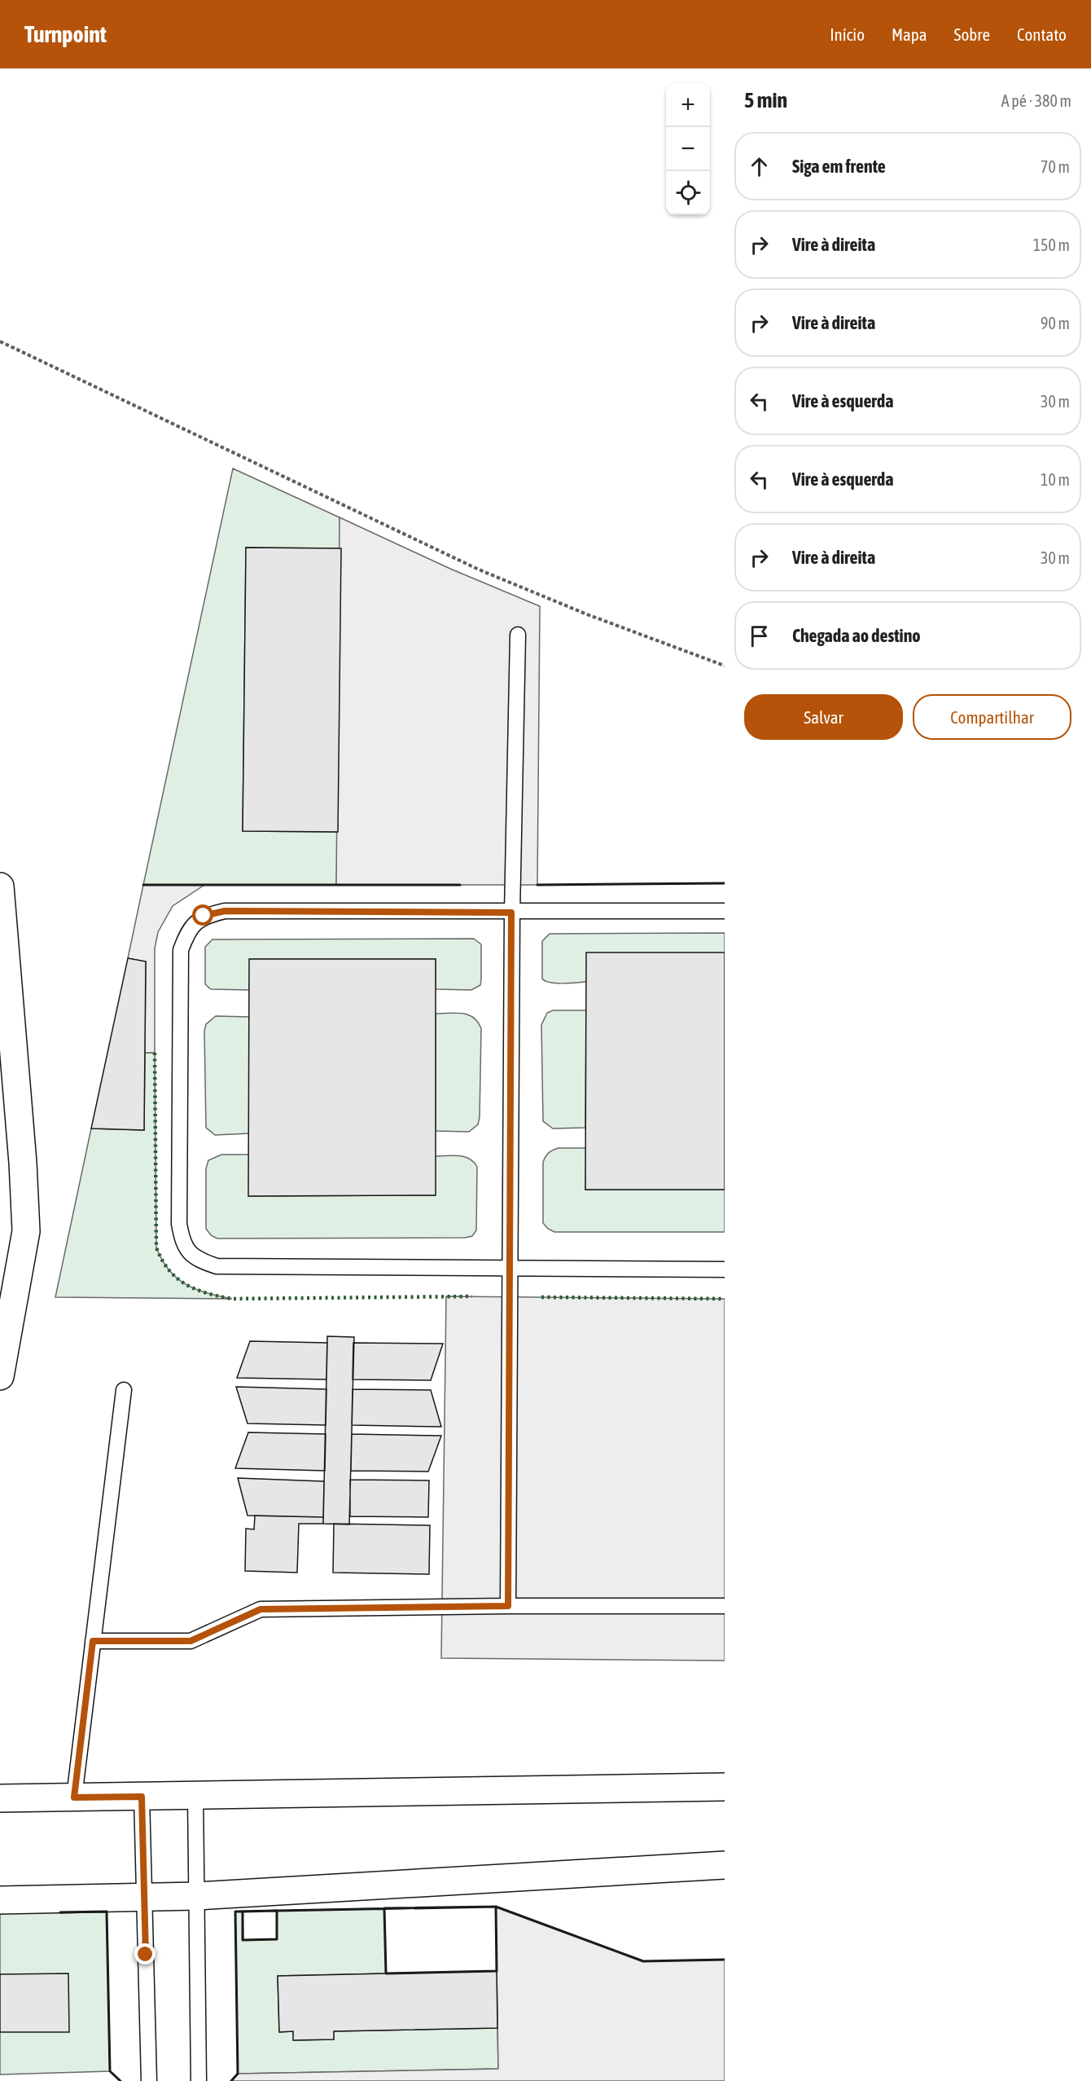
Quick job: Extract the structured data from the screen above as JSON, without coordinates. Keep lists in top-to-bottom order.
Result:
{
  "page": {
    "header": "Turnpoint",
    "nav": [
      "Início",
      "Mapa",
      "Sobre",
      "Contato"
    ],
    "heading": ["5 min", "A pé · 380 m"],
    "map_buttons": ["+", "−"],
    "list": [
      ["Siga em frente", "70 m"],
      ["Vire à direita", "150 m"],
      ["Vire à direita", "90 m"],
      ["Vire à esquerda", "30 m"],
      ["Vire à esquerda", "10 m"],
      ["Vire à direita", "30 m"],
      "Chegada ao destino"
    ],
    "buttons": ["Salvar", "Compartilhar"]
  }
}
